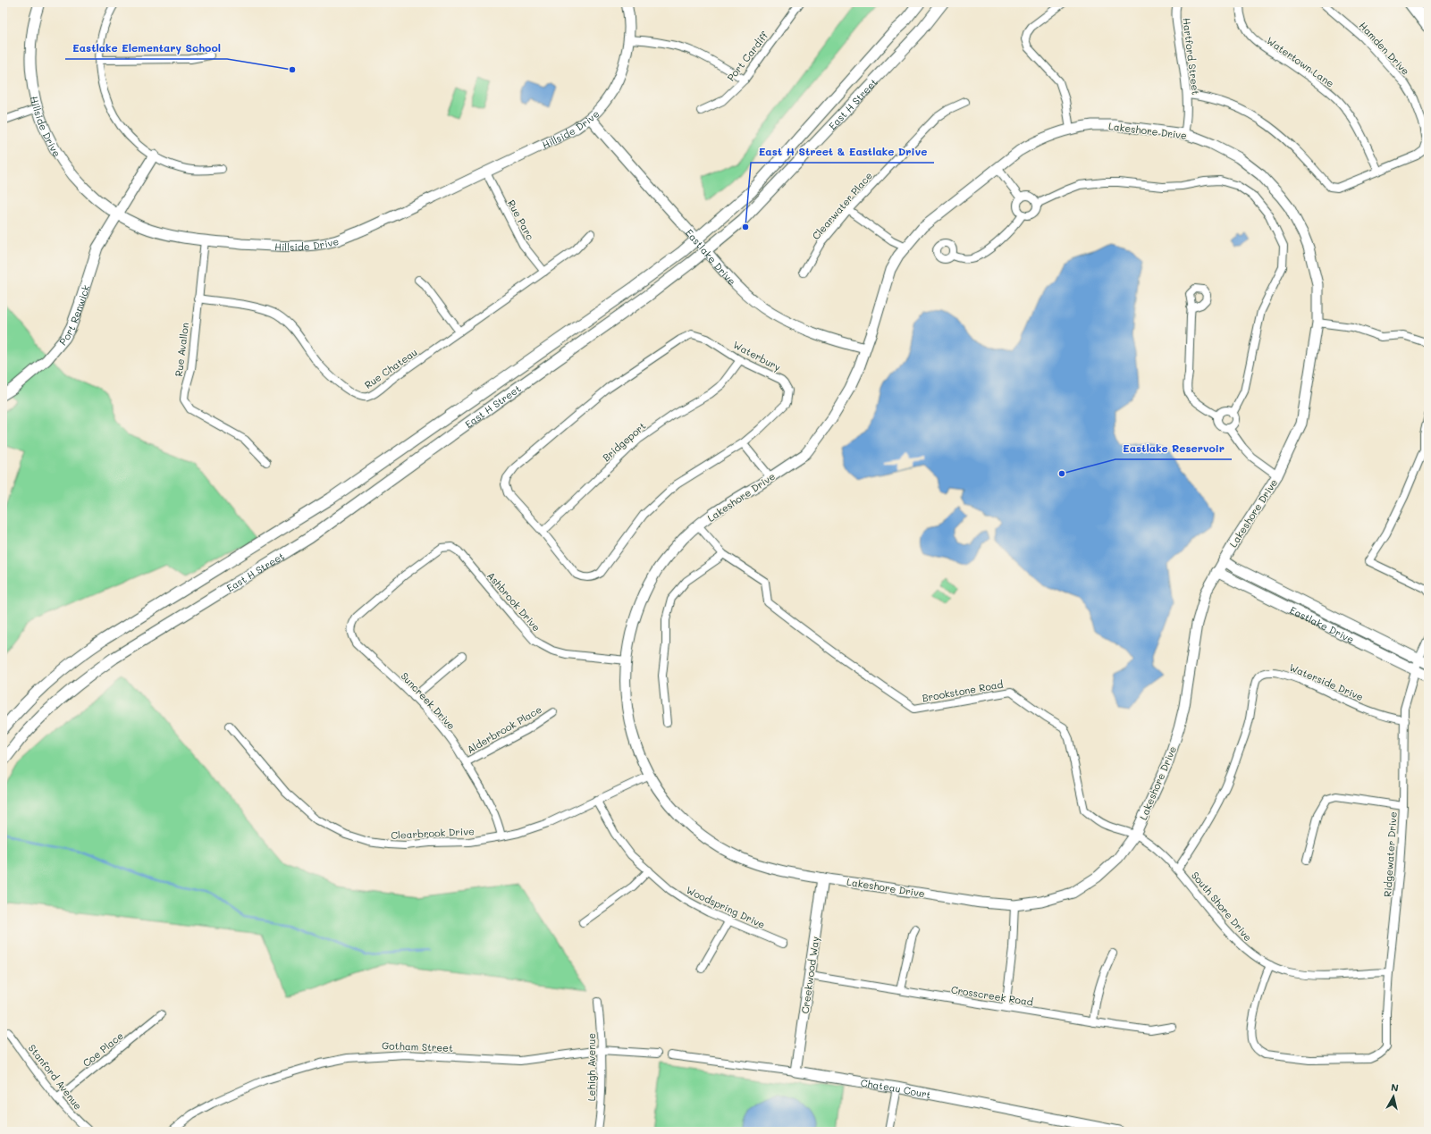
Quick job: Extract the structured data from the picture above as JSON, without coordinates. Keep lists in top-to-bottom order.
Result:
{
  "streets": {
    "main road": ["East H Street"],
    "street": [
      "Hamden Drive",
      "Port Cardiff",
      "Hartford Street",
      "Watertown Lane",
      "Hillside Drive",
      "Lakeshore Drive",
      "Clearwater Place",
      "Rue Parc",
      "Eastlake Drive",
      "Port Renwick",
      "Rue Avallon",
      "Waterbury",
      "Rue Chateau",
      "Bridgeport",
      "Ashbrook Drive",
      "Waterside Drive",
      "Brookstone Road",
      "Suncreek Drive",
      "Alderbrook Place",
      "Clearbrook Drive",
      "Ridgewater Drive",
      "South Shore Drive",
      "Woodspring Drive",
      "Creekwood Way",
      "Crosscreek Road",
      "Gotham Street",
      "Coe Place",
      "Lehigh Avenue",
      "Stanford Avenue",
      "Chateau Court"
    ]
  },
  "crossings": [
    ["Hamden Drive", "Watertown Lane"],
    ["Hartford Street", "Lakeshore Drive"],
    ["East H Street", "Eastlake Drive"],
    ["Hillside Drive", "Rue Parc"],
    ["Hillside Drive", "Eastlake Drive"],
    ["Hillside Drive", "Port Renwick"],
    ["Hillside Drive", "Rue Avallon"],
    ["Lakeshore Drive", "Eastlake Drive"],
    ["Lakeshore Drive", "Ashbrook Drive"],
    ["Lakeshore Drive", "Brookstone Road"],
    ["Lakeshore Drive", "Clearbrook Drive"],
    ["Lakeshore Drive", "South Shore Drive"],
    ["Lakeshore Drive", "Creekwood Way"],
    ["Rue Parc", "Rue Chateau"],
    ["Eastlake Drive", "Ridgewater Drive"],
    ["Rue Avallon", "Rue Chateau"],
    ["Waterbury", "Bridgeport"],
    ["Ashbrook Drive", "Suncreek Drive"],
    ["Waterside Drive", "Ridgewater Drive"],
    ["Waterside Drive", "South Shore Drive"],
    ["Brookstone Road", "South Shore Drive"],
    ["Suncreek Drive", "Alderbrook Place"],
    ["Suncreek Drive", "Clearbrook Drive"],
    ["Clearbrook Drive", "Woodspring Drive"],
    ["Ridgewater Drive", "South Shore Drive"],
    ["Creekwood Way", "Crosscreek Road"],
    ["Creekwood Way", "Chateau Court"],
    ["Gotham Street", "Lehigh Avenue"],
    ["Coe Place", "Stanford Avenue"]
  ],
  "places": ["Eastlake Elementary School", "East H Street & Eastlake Drive", "Eastlake Reservoir"],
  "north": "top"
}
